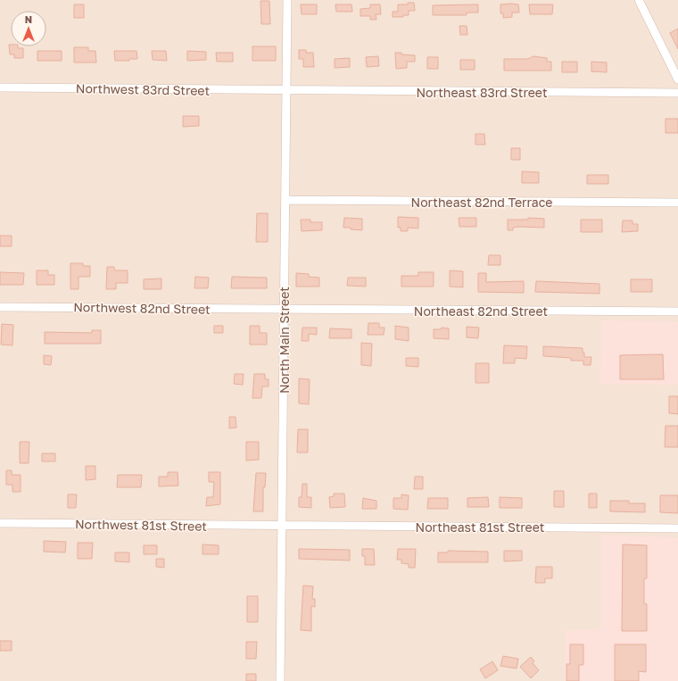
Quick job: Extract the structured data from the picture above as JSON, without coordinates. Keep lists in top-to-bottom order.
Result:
{
  "streets": {
    "street": [
      "Northwest 83rd Street",
      "Northeast 83rd Street",
      "Northeast 82nd Terrace",
      "Northwest 82nd Street",
      "Northeast 82nd Street",
      "North Main Street",
      "Northwest 81st Street",
      "Northeast 81st Street"
    ]
  },
  "crossings": [
    ["Northwest 83rd Street", "Northeast 83rd Street"],
    ["Northwest 83rd Street", "North Main Street"],
    ["Northeast 83rd Street", "North Main Street"],
    ["Northeast 82nd Terrace", "North Main Street"],
    ["Northwest 82nd Street", "Northeast 82nd Street"],
    ["Northwest 82nd Street", "North Main Street"],
    ["Northeast 82nd Street", "North Main Street"],
    ["North Main Street", "Northwest 81st Street"],
    ["North Main Street", "Northeast 81st Street"],
    ["Northwest 81st Street", "Northeast 81st Street"]
  ],
  "north": "top"
}
